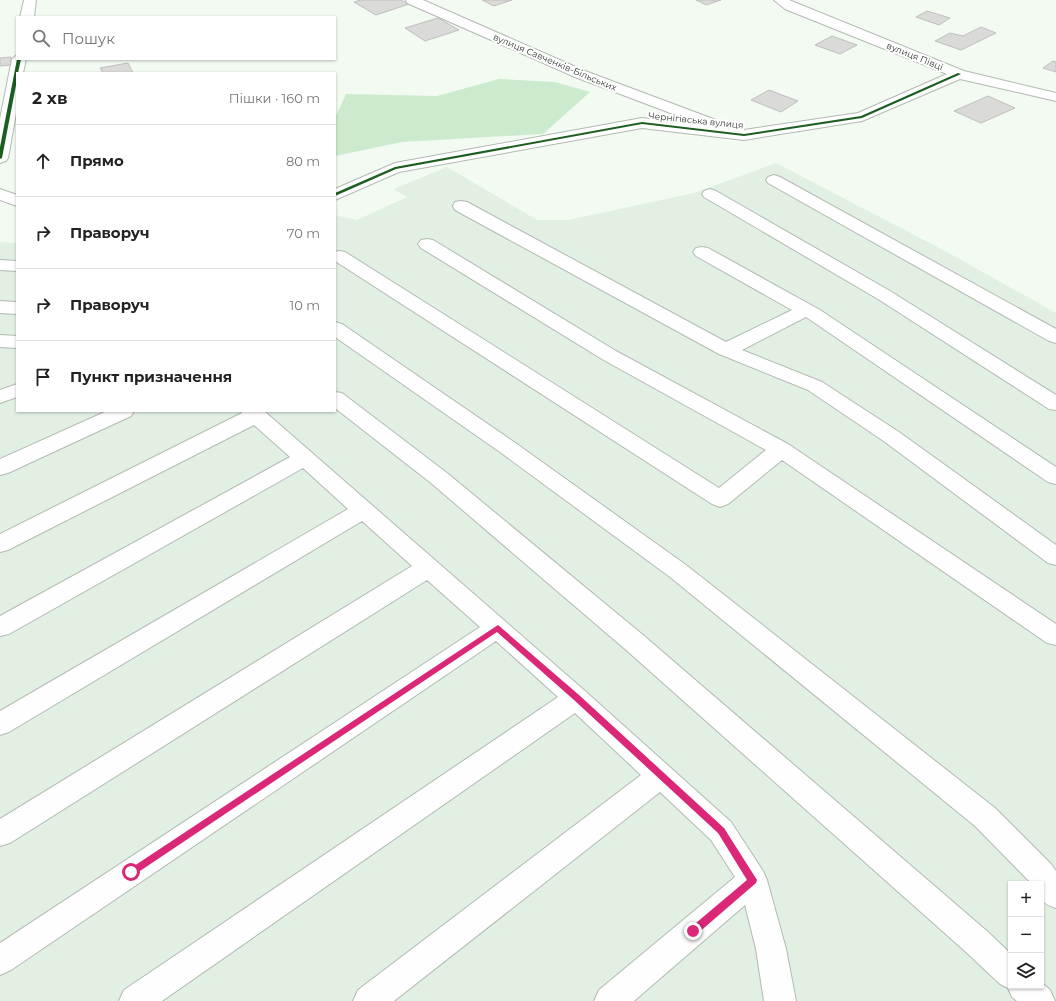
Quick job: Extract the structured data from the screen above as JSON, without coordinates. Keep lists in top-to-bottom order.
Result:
{
  "streets": {
    "street": ["вулиця Півці", "вулиця Савченків-Більських", "Чернігівська вулиця"]
  },
  "crossings": [
    ["вулиця Півці", "Чернігівська вулиця"],
    ["вулиця Савченків-Більських", "Чернігівська вулиця"]
  ],
  "page": {
    "search": "Пошук",
    "heading": ["2 хв", "Пішки · 160 m"],
    "list": [
      ["Прямо", "80 m"],
      ["Праворуч", "70 m"],
      ["Праворуч", "10 m"],
      "Пункт призначення"
    ],
    "map_buttons": ["+", "−"]
  }
}
